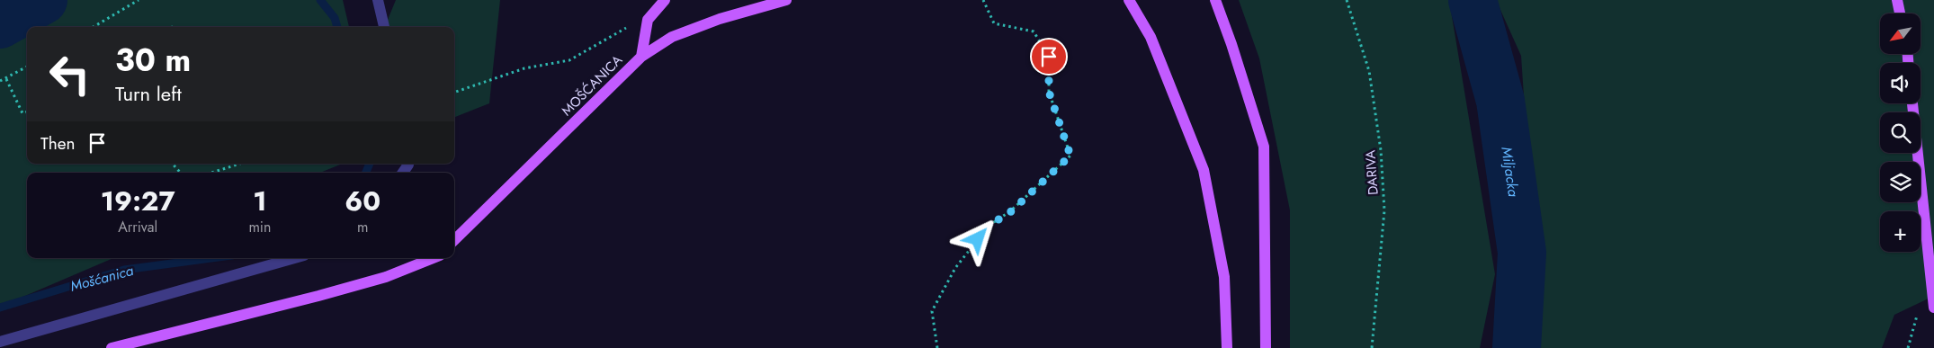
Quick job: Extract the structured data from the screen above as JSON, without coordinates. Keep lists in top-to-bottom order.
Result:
{
  "streets": {
    "main road": ["MOŠĆANICA"],
    "path": ["DARIVA"]
  },
  "water": ["Miljacka", "Mošćanica"],
  "north": "bottom left",
  "page": {
    "map_buttons": "+",
    "turn": ["30 m", "Turn left"],
    "then": "Then",
    "eta": [
      "19:27",
      "Arrival",
      "1",
      "min",
      "60",
      "m"
    ]
  }
}
